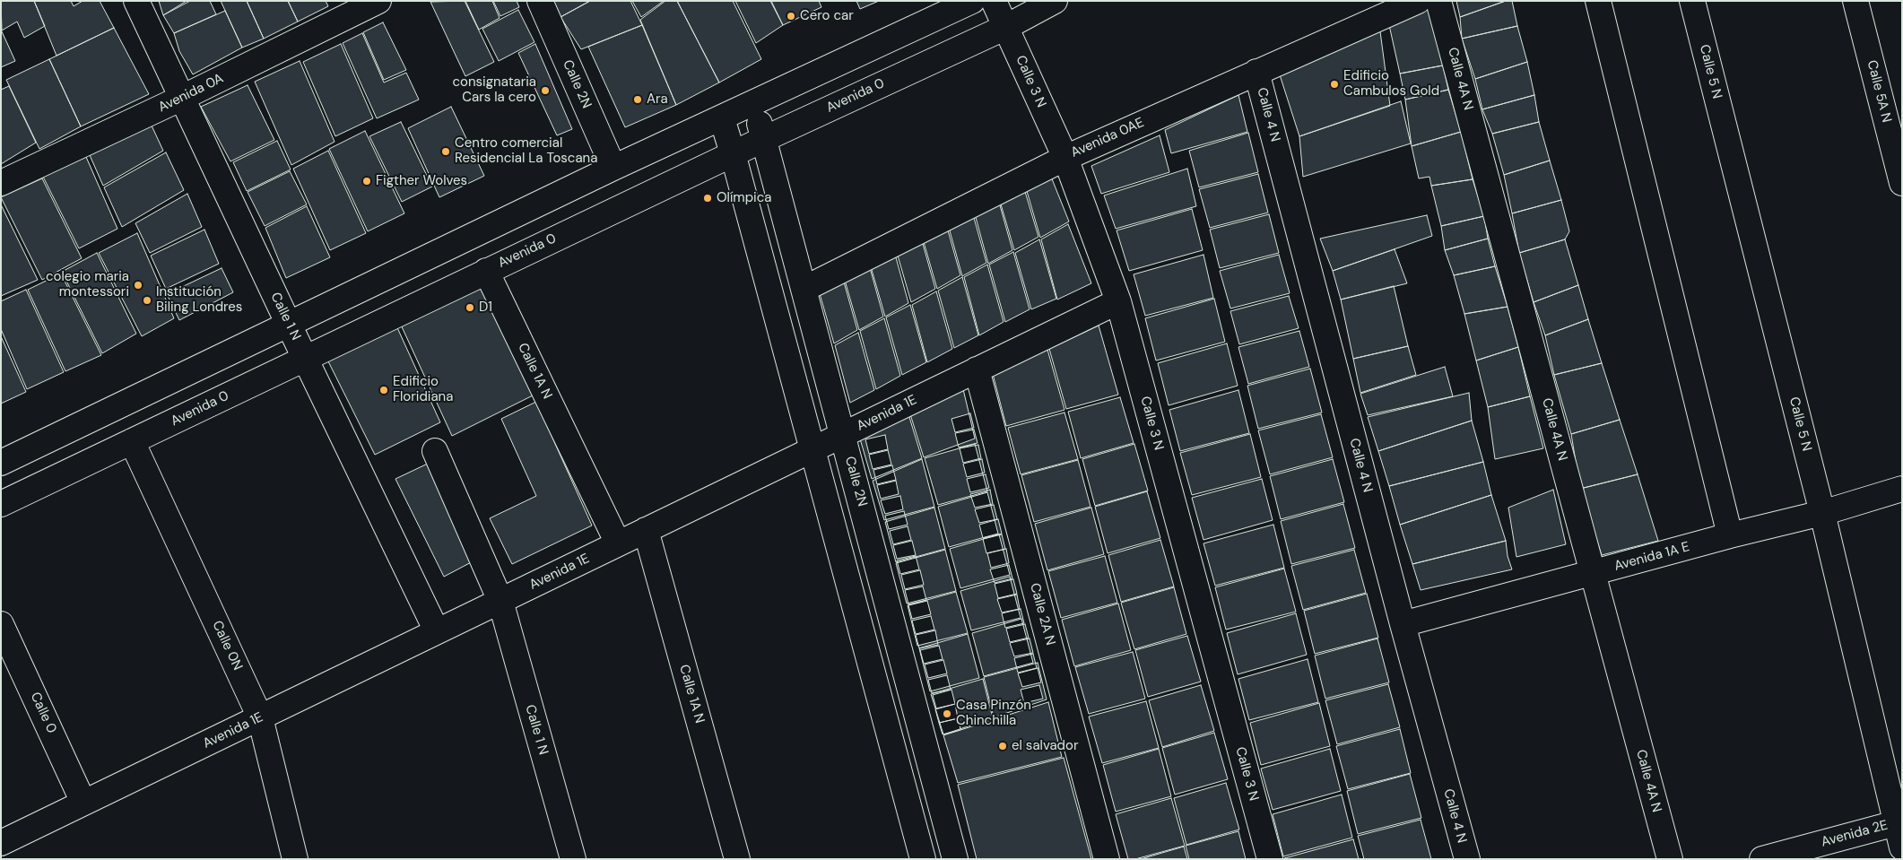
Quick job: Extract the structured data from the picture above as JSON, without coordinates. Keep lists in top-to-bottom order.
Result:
{
  "streets": {
    "street": [
      "Calle 5 N",
      "Calle 4A N",
      "Calle 3 N",
      "Calle 2N",
      "Calle 5A N",
      "Avenida 0A",
      "Avenida 0",
      "Calle 4 N",
      "Avenida 0AE",
      "Calle 1 N",
      "Calle 1A N",
      "Avenida 1E",
      "Avenida 1A E",
      "Calle 2A N",
      "Calle 0N",
      "Calle 0",
      "Avenida 2E"
    ]
  },
  "crossings": [
    ["Calle 5 N", "Avenida 1A E"],
    ["Calle 5 N", "Avenida 2E"],
    ["Calle 4A N", "Avenida 1A E"],
    ["Calle 3 N", "Avenida 0"],
    ["Calle 3 N", "Avenida 0AE"],
    ["Calle 3 N", "Avenida 1E"],
    ["Calle 2N", "Avenida 0"],
    ["Calle 2N", "Avenida 0AE"],
    ["Calle 2N", "Avenida 1E"],
    ["Avenida 0A", "Calle 1 N"],
    ["Avenida 0", "Calle 1 N"],
    ["Avenida 0", "Calle 1A N"],
    ["Avenida 0", "Calle 0N"],
    ["Calle 4 N", "Avenida 0AE"],
    ["Calle 4 N", "Avenida 1A E"],
    ["Calle 1 N", "Avenida 1E"],
    ["Calle 1A N", "Avenida 1E"],
    ["Avenida 1E", "Calle 2A N"],
    ["Avenida 1E", "Calle 0N"],
    ["Avenida 1E", "Calle 0"]
  ],
  "places": [
    "Cero car",
    "Edificio Cambulos Gold",
    "consignataria Cars la cero",
    "Ara",
    "Centro comercial Residencial La Toscana",
    "Figther Wolves",
    "Olímpica",
    "colegio maria montessori",
    "Institución Biling Londres",
    "D1",
    "Edificio Floridiana",
    "Casa Pinzón Chinchilla",
    "el salvador"
  ]
}
